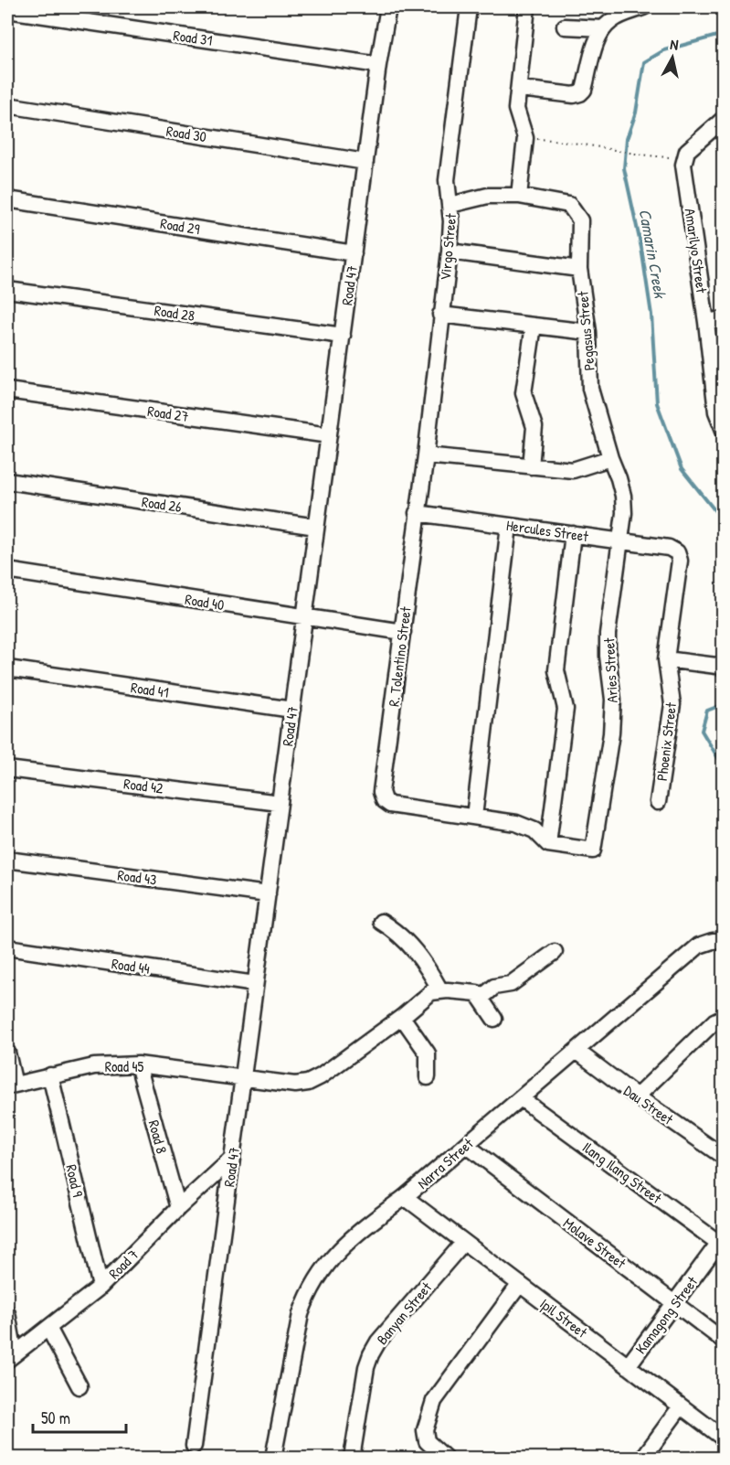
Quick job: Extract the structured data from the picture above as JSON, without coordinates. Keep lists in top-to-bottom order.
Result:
{
  "streets": {
    "street": [
      "Road 31",
      "Road 30",
      "Road 29",
      "Virgo Street",
      "Amarilyo Street",
      "Road 47",
      "Road 28",
      "Pegasus Street",
      "Road 27",
      "Road 26",
      "Hercules Street",
      "Road 40",
      "R. Tolentino Street",
      "Aries Street",
      "Road 41",
      "Phoenix Street",
      "Road 42",
      "Road 43",
      "Road 44",
      "Road 45",
      "Dau Street",
      "Road 8",
      "Narra Street",
      "Ilang Ilang Street",
      "Road 9",
      "Molave Street",
      "Road 7",
      "Banyan Street",
      "Kamagong Street",
      "Ipil Street"
    ]
  },
  "crossings": [
    ["Road 31", "Road 47"],
    ["Road 30", "Road 47"],
    ["Road 29", "Road 47"],
    ["Virgo Street", "Hercules Street"],
    ["Virgo Street", "R. Tolentino Street"],
    ["Road 47", "Road 28"],
    ["Road 47", "Road 27"],
    ["Road 47", "Road 26"],
    ["Road 47", "Road 40"],
    ["Road 47", "Road 41"],
    ["Road 47", "Road 42"],
    ["Road 47", "Road 43"],
    ["Road 47", "Road 44"],
    ["Road 47", "Road 45"],
    ["Road 47", "Road 7"],
    ["Pegasus Street", "Aries Street"],
    ["Hercules Street", "R. Tolentino Street"],
    ["Hercules Street", "Aries Street"],
    ["Hercules Street", "Phoenix Street"],
    ["Road 40", "R. Tolentino Street"],
    ["Road 45", "Road 8"],
    ["Road 45", "Road 9"],
    ["Dau Street", "Narra Street"],
    ["Road 8", "Road 7"],
    ["Narra Street", "Ilang Ilang Street"],
    ["Narra Street", "Molave Street"],
    ["Narra Street", "Ipil Street"],
    ["Ilang Ilang Street", "Kamagong Street"],
    ["Road 9", "Road 7"],
    ["Molave Street", "Kamagong Street"],
    ["Banyan Street", "Ipil Street"],
    ["Kamagong Street", "Ipil Street"]
  ],
  "water": ["Camarin Creek"],
  "scale_bar": "50 m",
  "north": "top"
}
